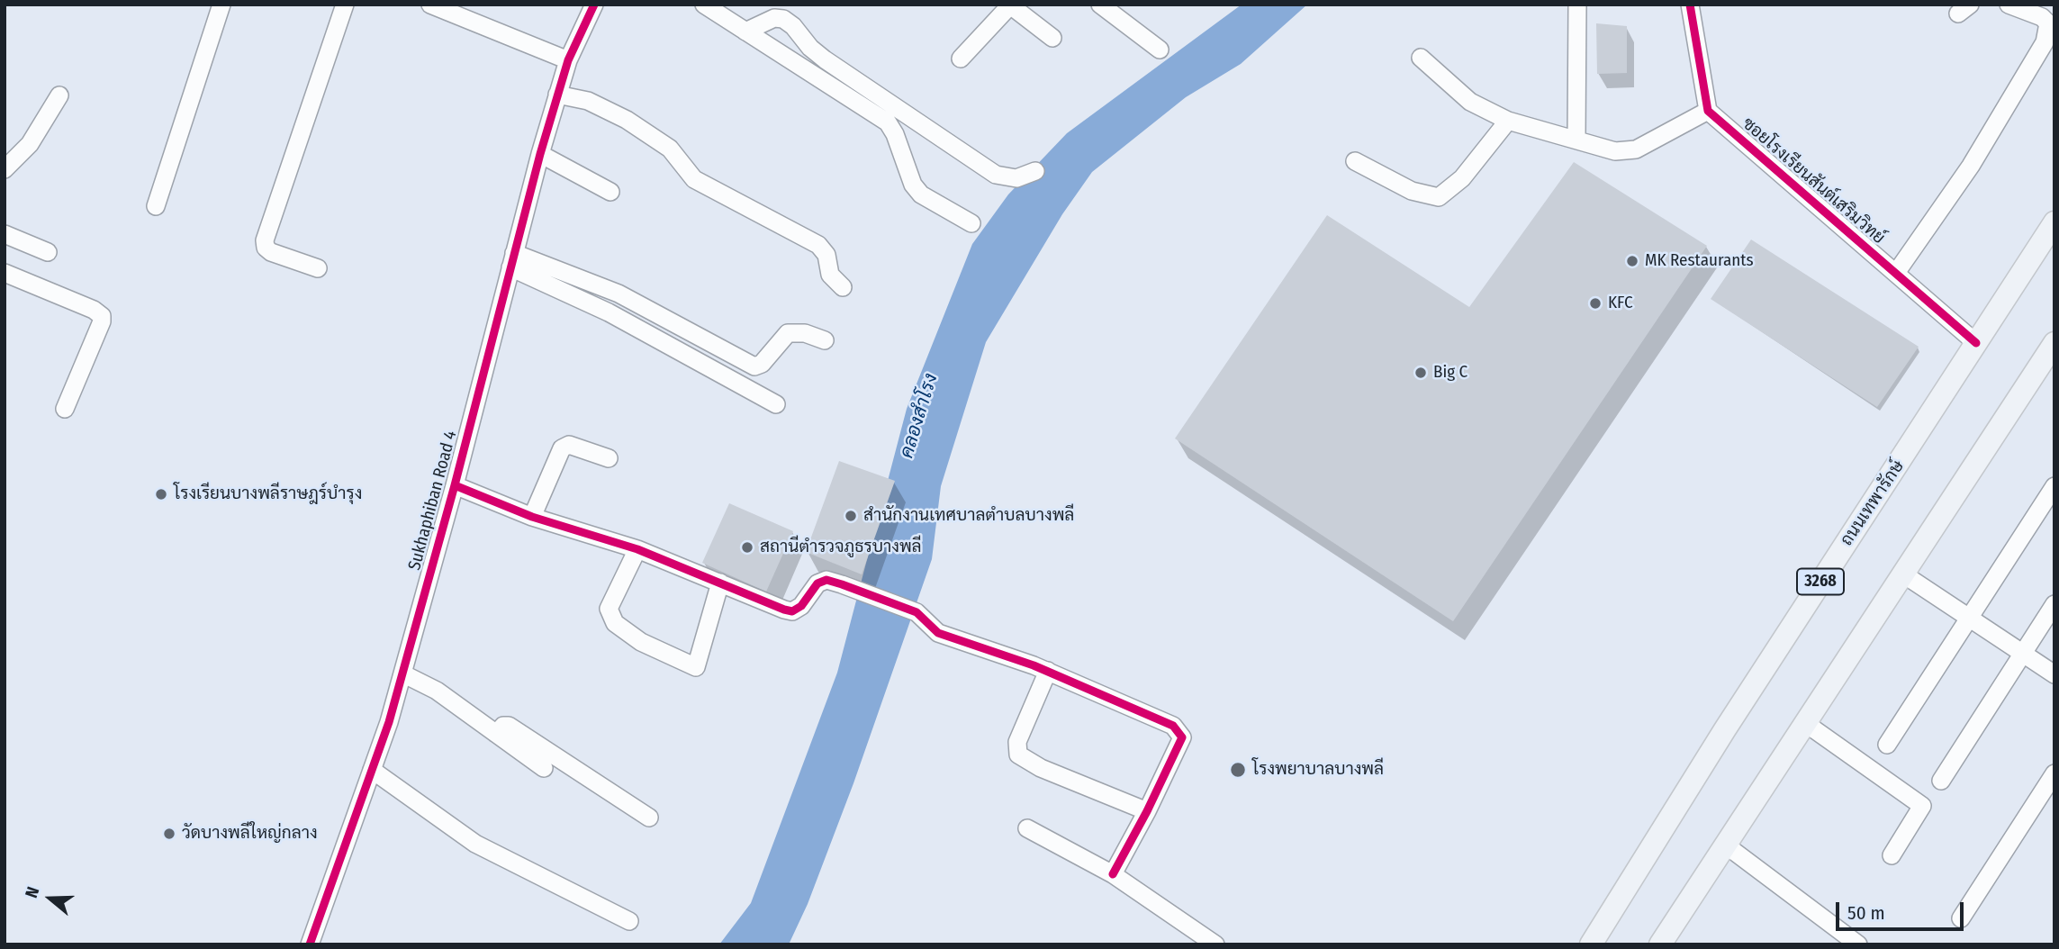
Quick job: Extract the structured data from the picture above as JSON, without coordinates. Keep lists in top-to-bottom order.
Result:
{
  "streets": {
    "main road": ["ถนนเทพารักษ์", "3268"],
    "street": ["ซอยโรงเรียนสันต์เสริมวิทย์", "Sukhaphiban Road 4"]
  },
  "crossings": [
    ["ซอยโรงเรียนสันต์เสริมวิทย์", "ถนนเทพารักษ์"]
  ],
  "water": ["คลองสำโรง"],
  "places": [
    "MK Restaurants",
    "KFC",
    "Big C",
    "โรงเรียนบางพลีราษฎร์บำรุง",
    "สำนักงานเทศบาลตำบลบางพลี",
    "สถานีตำรวจภูธรบางพลี",
    "โรงพยาบาลบางพลี",
    "วัดบางพลีใหญ่กลาง"
  ],
  "scale_bar": "50 m",
  "north": "left"
}
